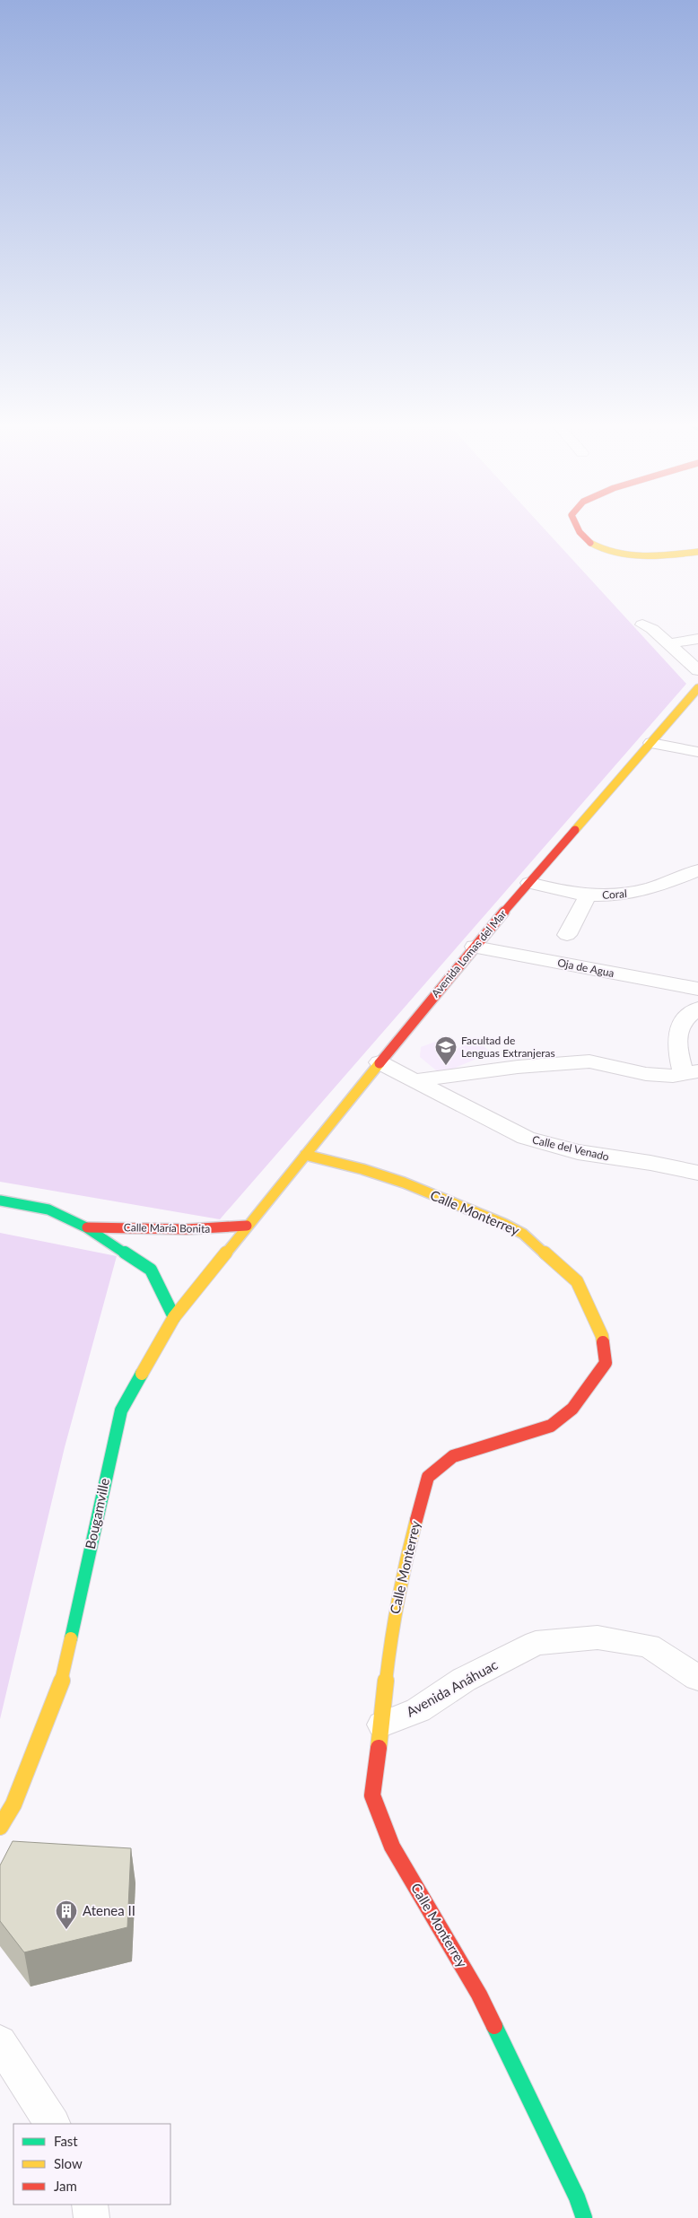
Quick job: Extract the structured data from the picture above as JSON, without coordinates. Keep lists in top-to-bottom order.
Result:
{
  "streets": {
    "main road": [
      "Avenida Lomas del Mar",
      "Calle Monterrey",
      "Calle María Bonita",
      "Bougamville"
    ],
    "street": [
      "Coral",
      "Oja de Agua",
      "Calle del Venado",
      "Avenida Anáhuac"
    ]
  },
  "crossings": [
    ["Coral", "Avenida Lomas del Mar"],
    ["Avenida Lomas del Mar", "Oja de Agua"],
    ["Avenida Lomas del Mar", "Calle del Venado"],
    ["Avenida Lomas del Mar", "Calle Monterrey"],
    ["Avenida Lomas del Mar", "Calle María Bonita"],
    ["Avenida Lomas del Mar", "Bougamville"],
    ["Calle Monterrey", "Avenida Anáhuac"],
    ["Calle María Bonita", "Bougamville"]
  ],
  "places": {
    "school or university": ["Facultad de Lenguas Extranjeras"],
    "building": ["Atenea II"]
  },
  "legend": ["Fast", "Slow", "Jam"]
}
